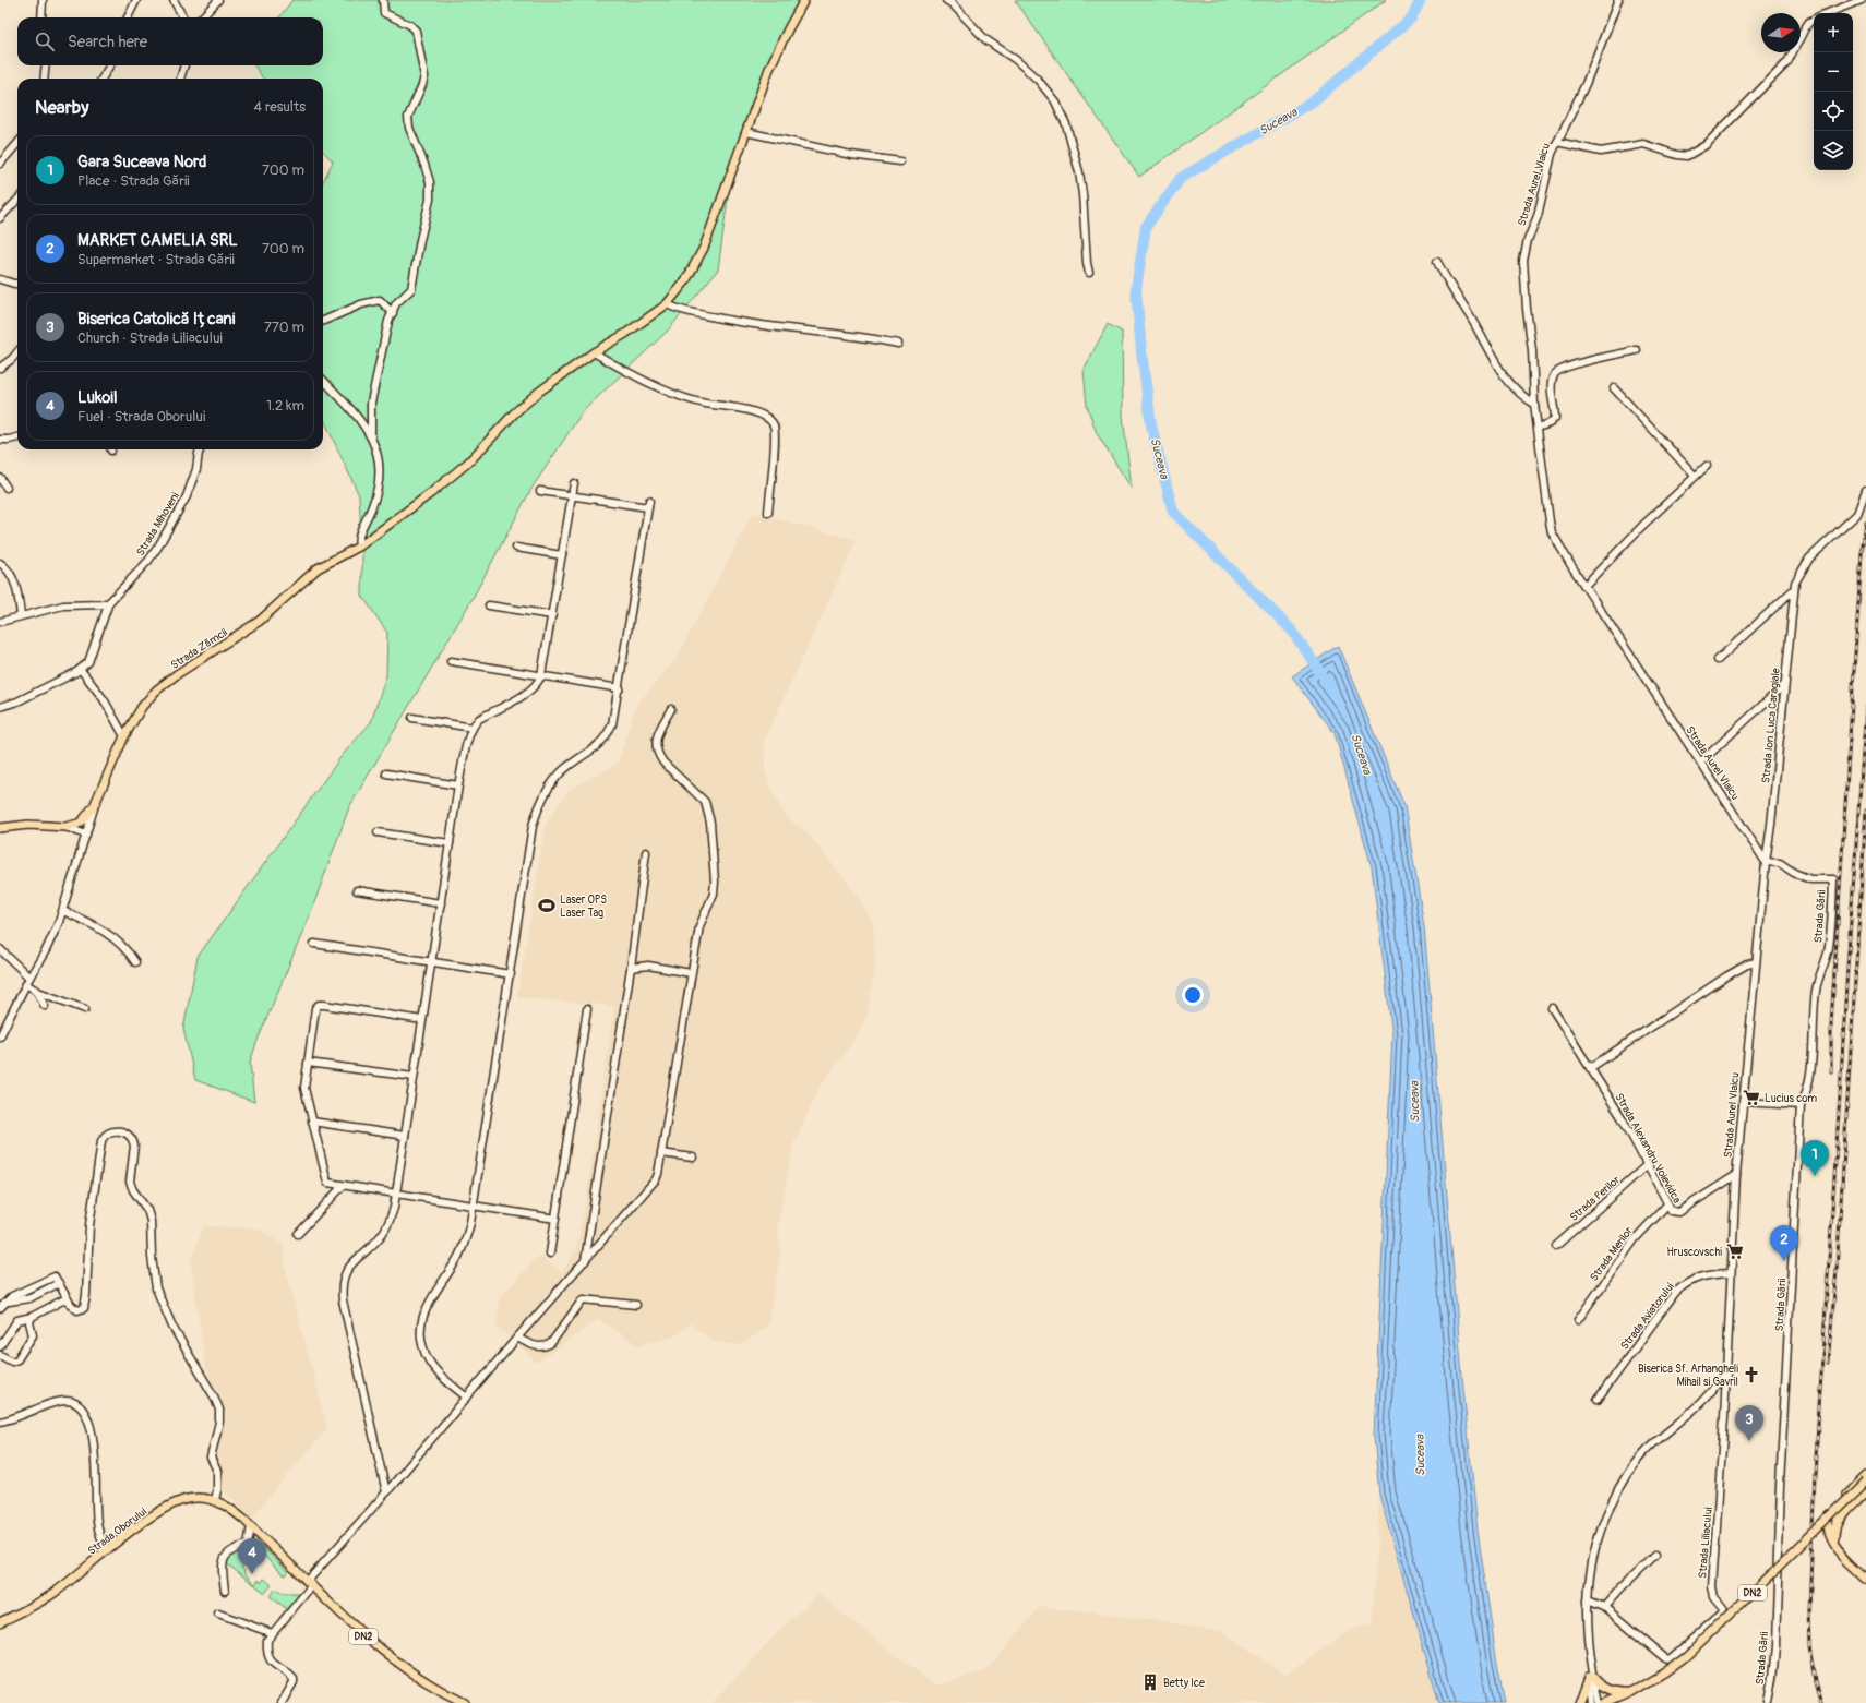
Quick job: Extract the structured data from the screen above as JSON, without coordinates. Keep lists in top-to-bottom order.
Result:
{
  "streets": {
    "main road": ["Strada Zămcii", "Strada Oborului", "DN2"],
    "street": [
      "Strada Aurel Vlaicu",
      "Strada Mihoveni",
      "Strada Ion Luca Caragiale",
      "Strada Gării",
      "Strada Alexandru Voievidca",
      "Strada Perilor",
      "Strada Merilor",
      "Strada Aviatorului",
      "Strada Liliacului"
    ]
  },
  "crossings": [
    ["Strada Aurel Vlaicu", "Strada Ion Luca Caragiale"],
    ["Strada Aurel Vlaicu", "Strada Gării"],
    ["Strada Aurel Vlaicu", "Strada Alexandru Voievidca"],
    ["Strada Aurel Vlaicu", "Strada Aviatorului"],
    ["Strada Aurel Vlaicu", "Strada Liliacului"],
    ["Strada Ion Luca Caragiale", "Strada Gării"],
    ["Strada Alexandru Voievidca", "Strada Perilor"],
    ["Strada Alexandru Voievidca", "Strada Merilor"]
  ],
  "water": ["Suceava"],
  "places": {
    "sports": ["Laser OPS Laser Tag"],
    "supermarket": ["Lucius com", "Hruscovschi"],
    "church": ["Biserica Sf. Arhangheli Mihail si Gavril"],
    "building": ["Betty Ice"]
  },
  "north": "right",
  "page": {
    "map_buttons": ["+", "−"],
    "search": "Search here",
    "heading": ["Nearby", "4 results"],
    "list": [
      {
        "mark": "1",
        "name": "Gara Suceava Nord",
        "note": "Place · Strada Gării",
        "value": "700 m"
      },
      {
        "mark": "2",
        "name": "MARKET CAMELIA SRL",
        "note": "Supermarket · Strada Gării",
        "value": "700 m"
      },
      {
        "mark": "3",
        "name": "Biserica Catolică Ițcani",
        "note": "Church · Strada Liliacului",
        "value": "770 m"
      },
      {
        "mark": "4",
        "name": "Lukoil",
        "note": "Fuel · Strada Oborului",
        "value": "1.2 km"
      }
    ],
    "pins": [
      "1",
      "2",
      "3",
      "4"
    ]
  }
}
